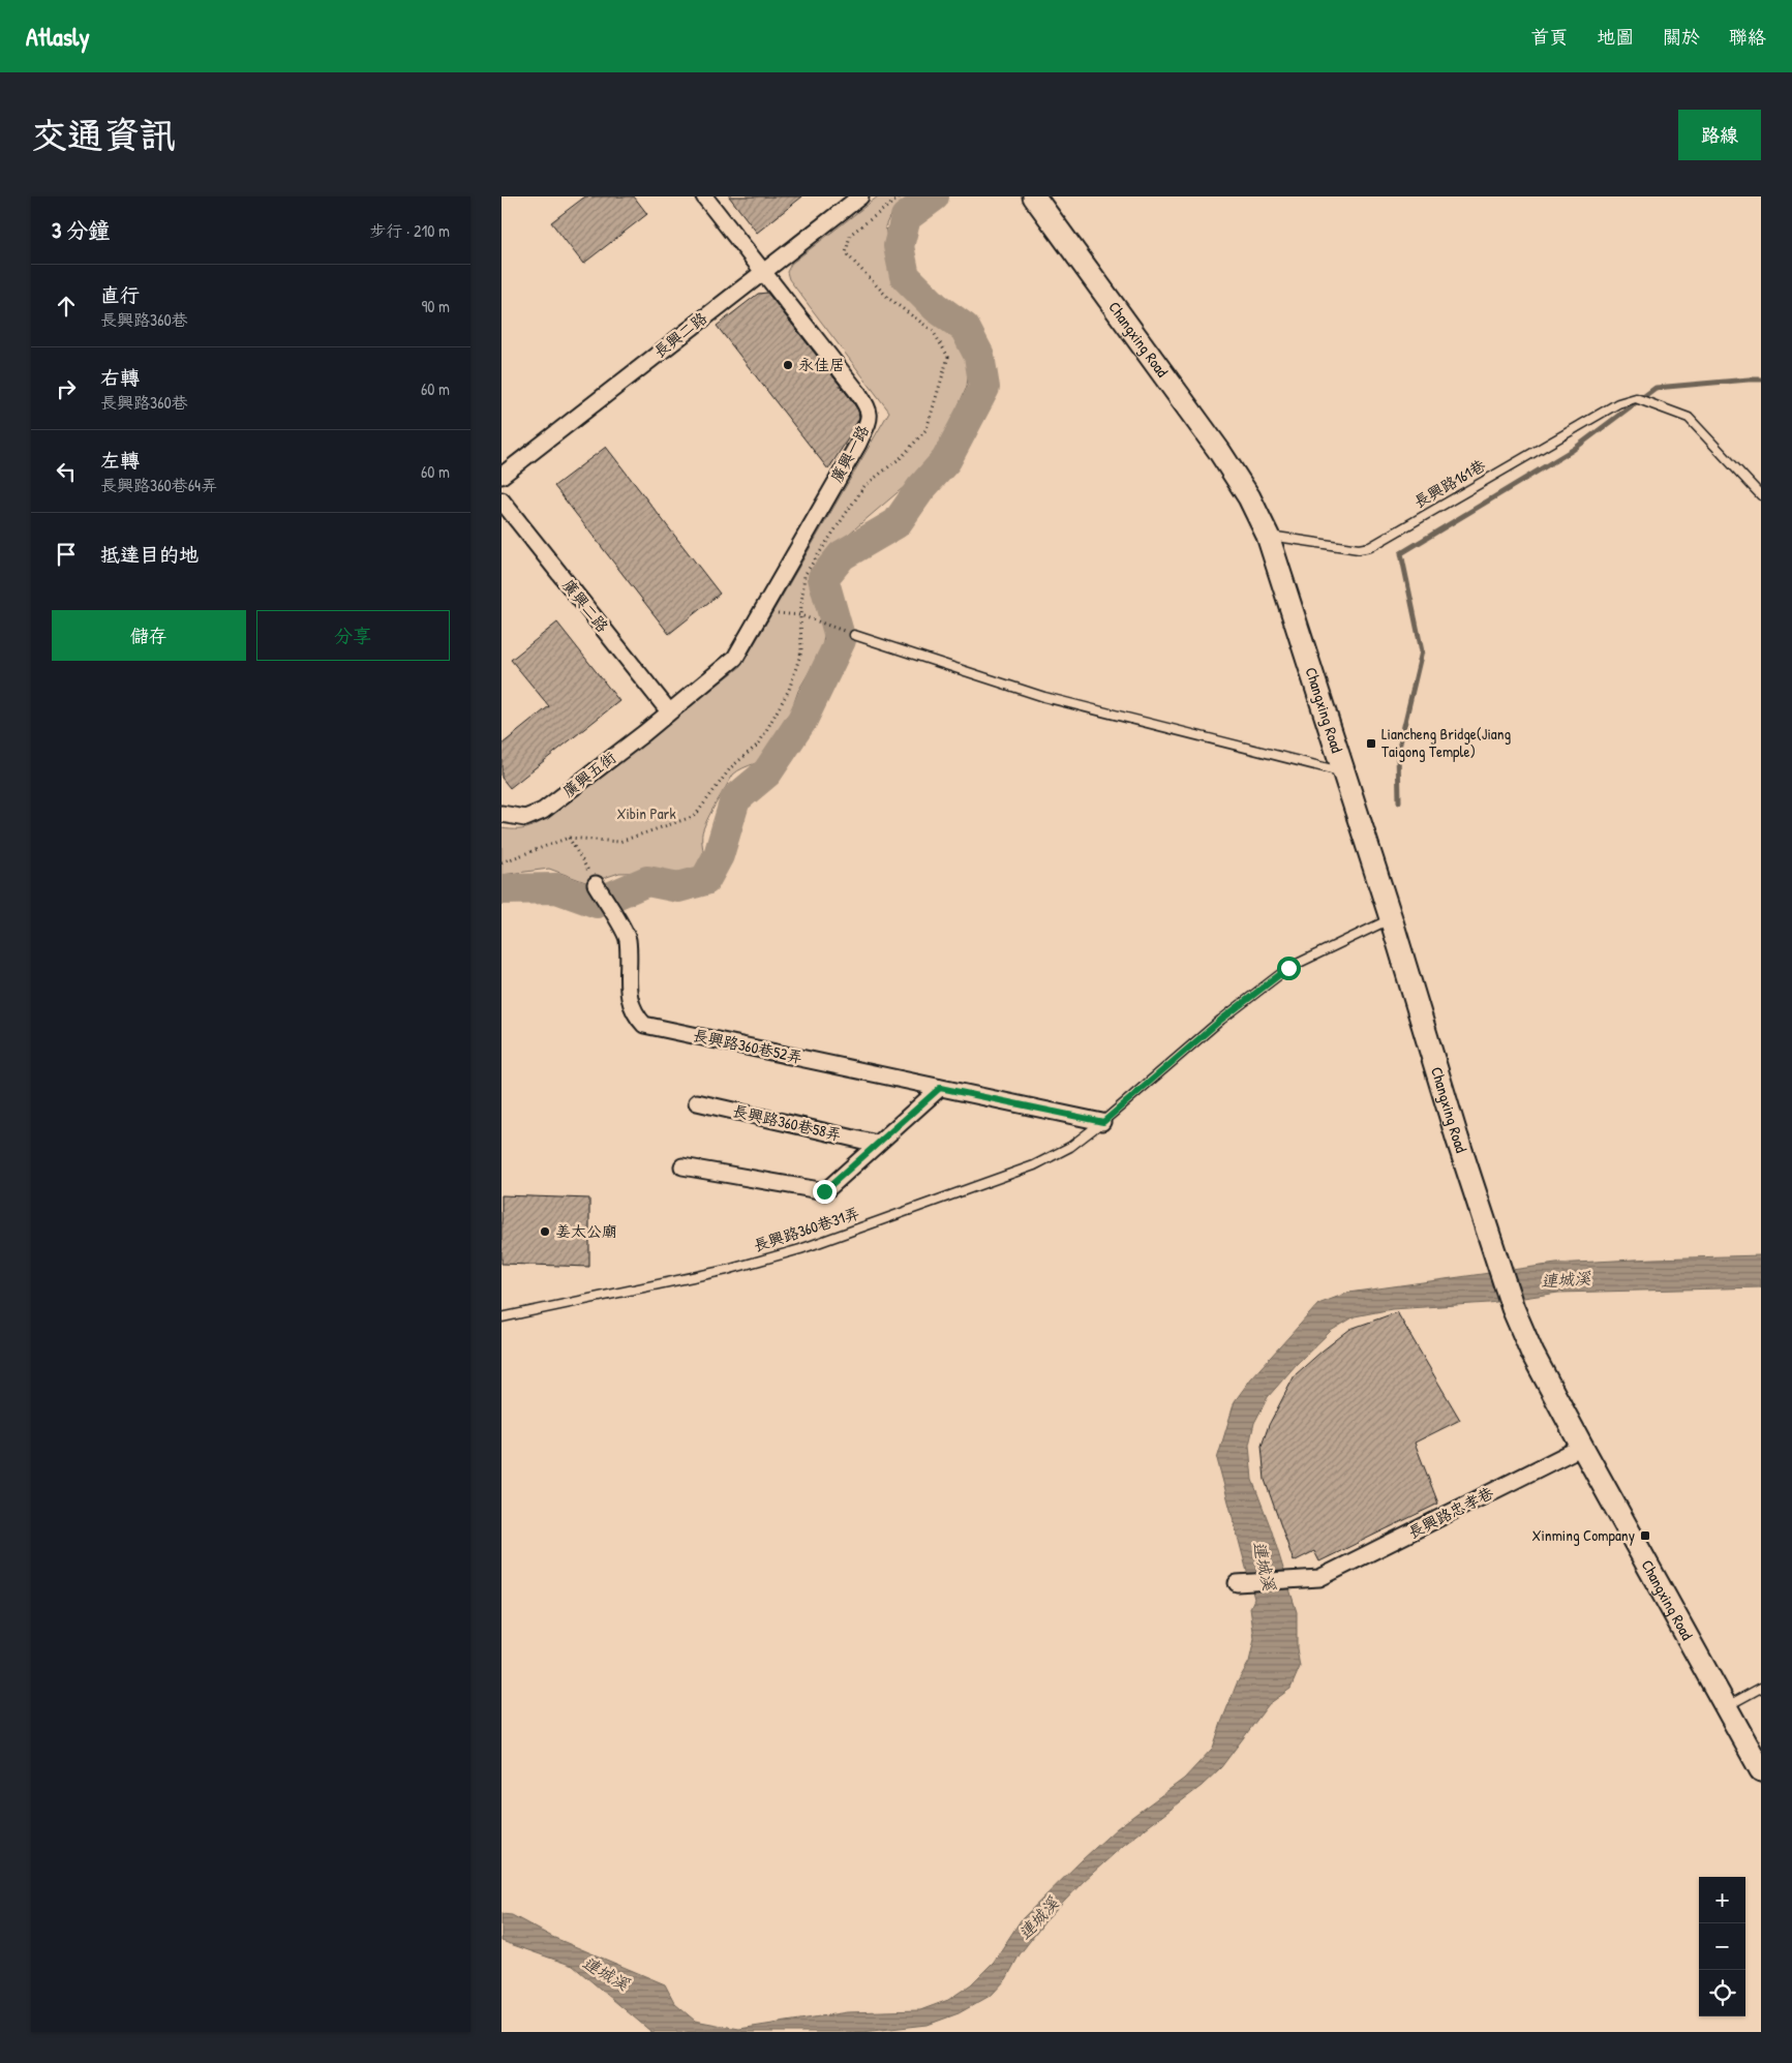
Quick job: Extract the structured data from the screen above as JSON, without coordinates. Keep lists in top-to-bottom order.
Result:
{
  "streets": {
    "main road": ["Changxing Road"],
    "street": [
      "長興二路",
      "廣興一路",
      "廣興二路",
      "廣興五街",
      "長興路360巷52弄",
      "長興路360巷58弄",
      "長興路忠孝巷"
    ],
    "lane": ["長興路161巷", "長興路360巷31弄"]
  },
  "crossings": [
    ["長興二路", "廣興一路"],
    ["Changxing Road", "長興路161巷"],
    ["Changxing Road", "長興路360巷31弄"],
    ["Changxing Road", "長興路忠孝巷"],
    ["廣興一路", "廣興二路"],
    ["廣興一路", "廣興五街"],
    ["廣興二路", "廣興五街"],
    ["長興路360巷52弄", "長興路360巷31弄"]
  ],
  "water": ["連城溪"],
  "parks": ["Xibin Park"],
  "places": {
    "other": ["永佳居", "姜太公廟"],
    "transit": ["Liancheng Bridge(Jiang Taigong Temple)", "Xinming Company"]
  },
  "page": {
    "header": "Atlasly",
    "nav": [
      "首頁",
      "地圖",
      "關於",
      "聯絡"
    ],
    "buttons": [
      "路線",
      ["儲存", "分享"]
    ],
    "title": "交通資訊",
    "heading": ["3 分鐘", "步行 · 210 m"],
    "list": [
      ["直行", "長興路360巷", "90 m"],
      ["右轉", "長興路360巷", "60 m"],
      ["左轉", "長興路360巷64弄", "60 m"],
      "抵達目的地"
    ],
    "map_buttons": ["+", "−"]
  }
}
